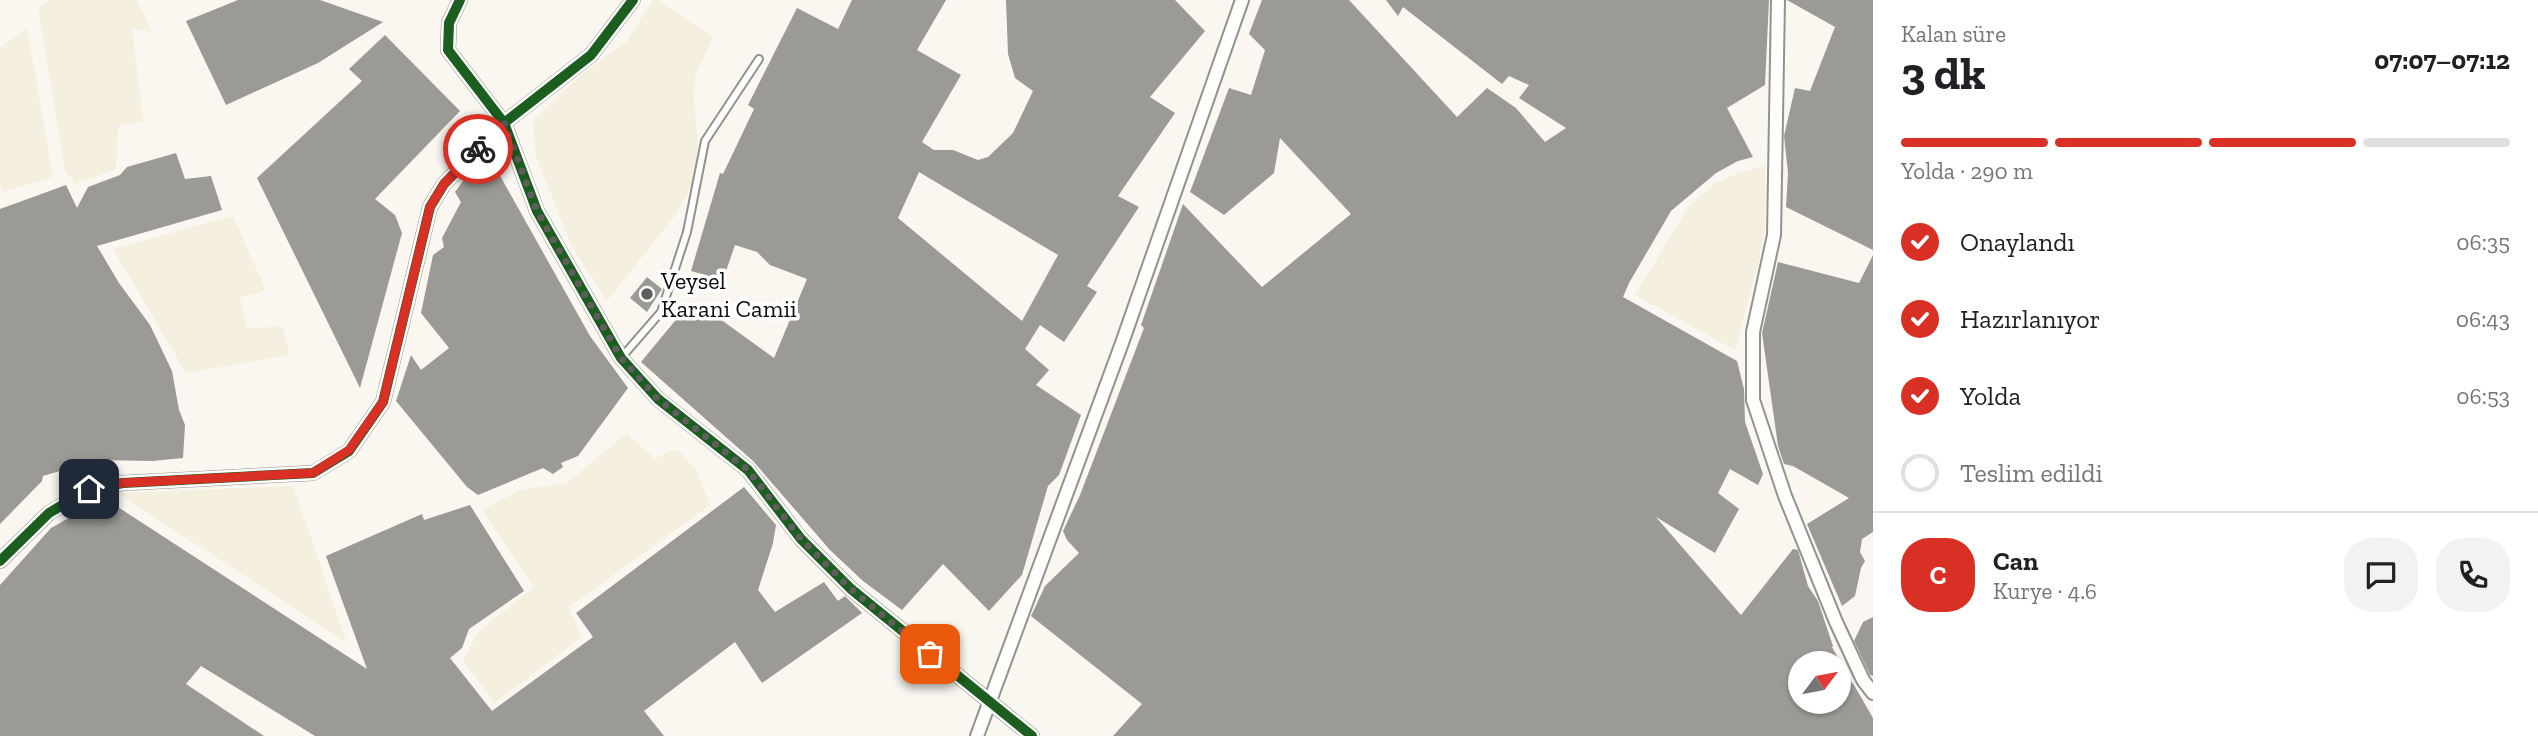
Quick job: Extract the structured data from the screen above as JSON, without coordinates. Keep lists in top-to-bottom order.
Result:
{
  "places": ["Veysel Karani Camii"],
  "north": "top right",
  "page": {
    "heading": ["3 dk", "Kalan süre", "07:07–07:12"],
    "panel": ["Can", "Kurye · 4.6"],
    "bar": "Yolda · 290 m",
    "list": [
      ["Onaylandı", "06:35"],
      ["Hazırlanıyor", "06:43"],
      ["Yolda", "06:53"],
      "Teslim edildi"
    ],
    "round": "C"
  }
}
